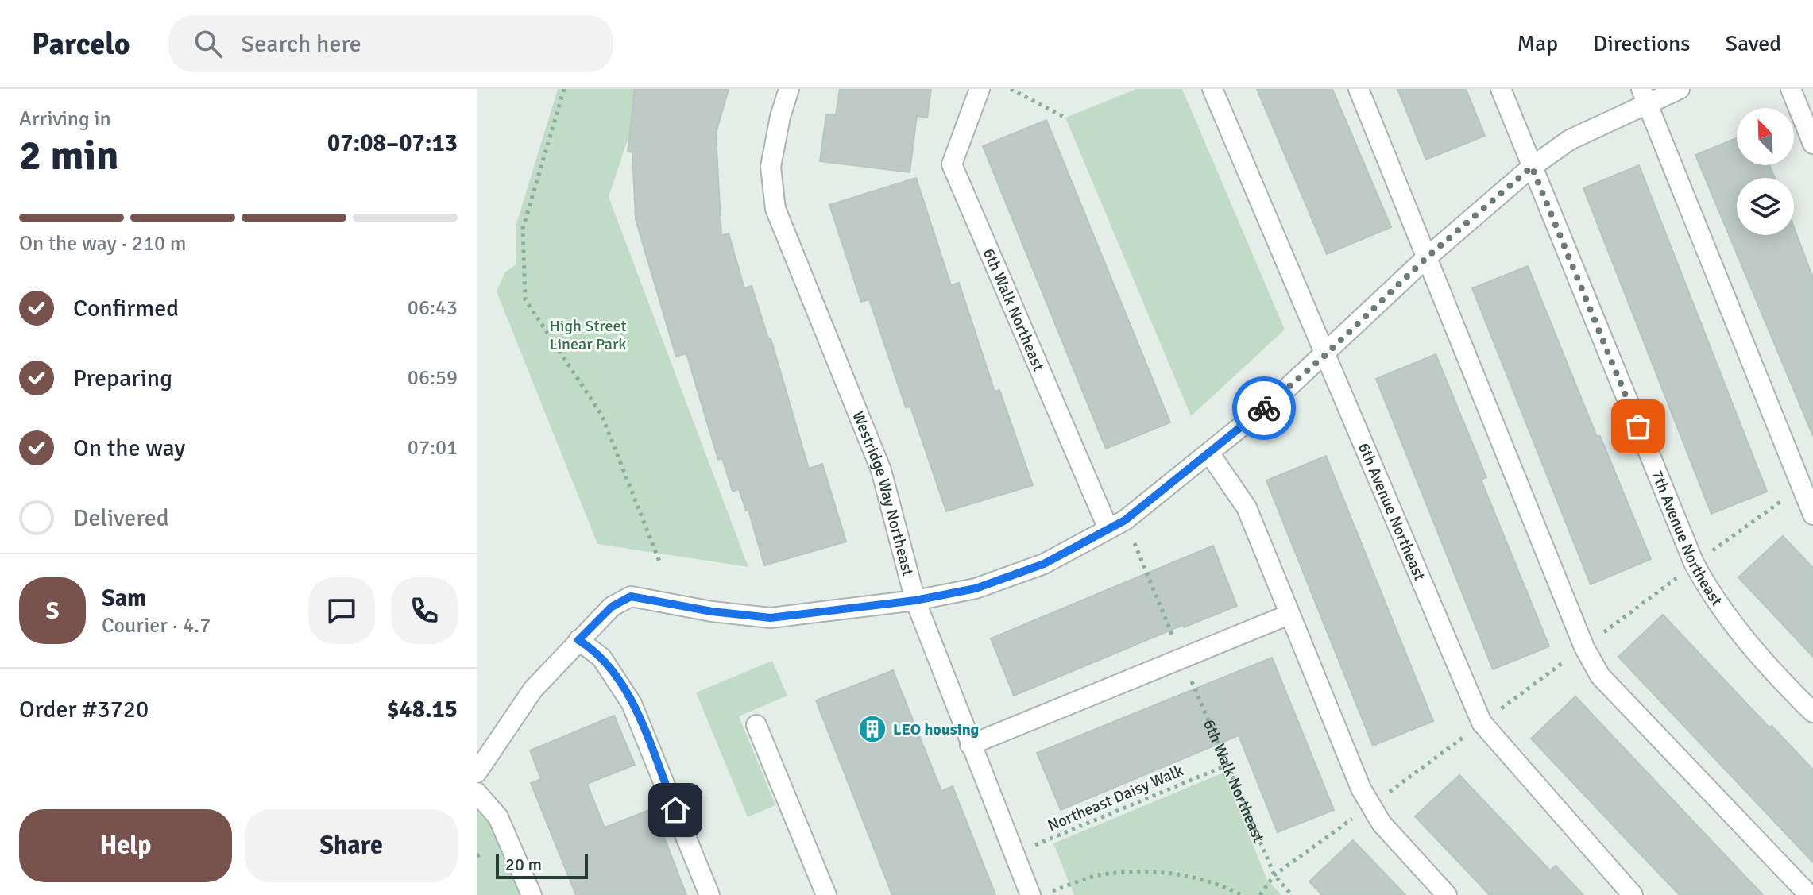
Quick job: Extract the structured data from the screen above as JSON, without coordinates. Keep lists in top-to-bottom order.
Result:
{
  "streets": {
    "street": [
      "6th Walk Northeast",
      "Westridge Way Northeast",
      "6th Avenue Northeast",
      "7th Avenue Northeast"
    ],
    "path": ["Northeast Daisy Walk"]
  },
  "crossings": [
    ["6th Walk Northeast", "Northeast Daisy Walk"],
    ["Westridge Way Northeast", "Northeast Daisy Walk"]
  ],
  "parks": ["High Street Linear Park"],
  "places": {
    "building": ["LEO housing"]
  },
  "scale_bar": "20 m",
  "north": "top left",
  "page": {
    "header": "Parcelo",
    "search": "Search here",
    "nav": ["Map", "Directions", "Saved"],
    "heading": ["2 min", "Arriving in", "07:08–07:13"],
    "panel": [
      "Sam",
      "Courier · 4.7",
      "Order #3720",
      "$48.15"
    ],
    "bar": "On the way · 210 m",
    "list": [
      ["Confirmed", "06:43"],
      ["Preparing", "06:59"],
      ["On the way", "07:01"],
      "Delivered"
    ],
    "round": "S",
    "buttons": ["Help", "Share"],
    "scale": "20 m"
  }
}
